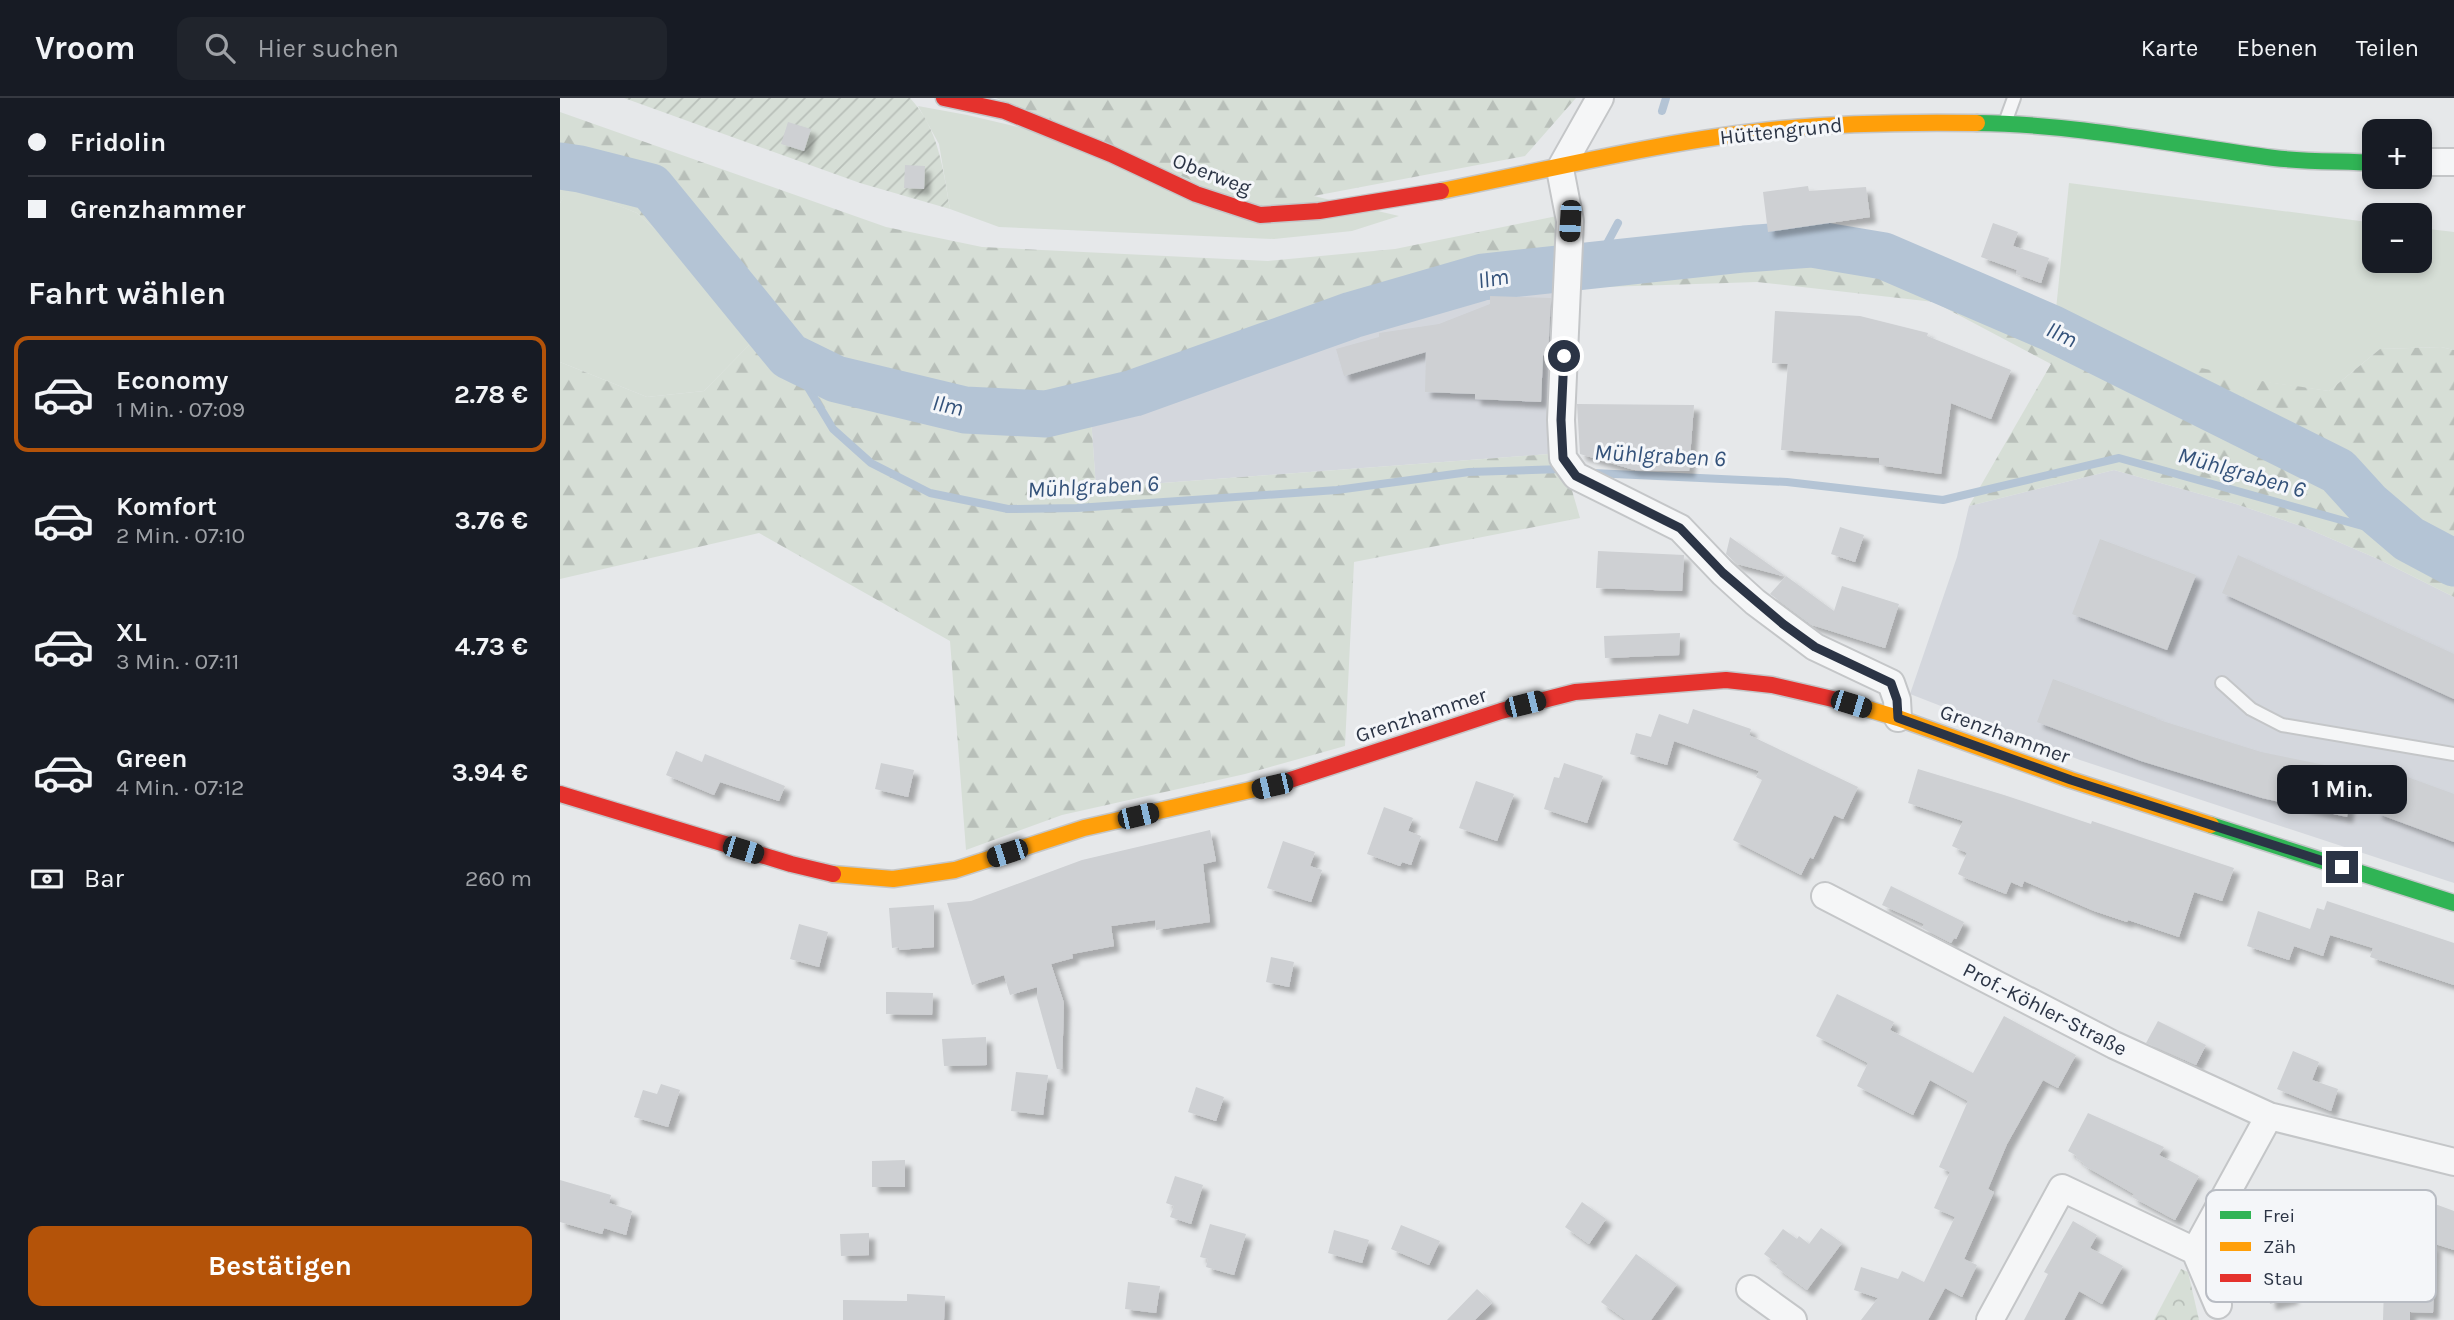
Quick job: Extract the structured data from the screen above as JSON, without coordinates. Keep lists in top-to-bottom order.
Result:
{
  "streets": {
    "main road": ["Hüttengrund", "Oberweg", "Grenzhammer"],
    "street": ["Prof.-Köhler-Straße"]
  },
  "crossings": [
    ["Hüttengrund", "Oberweg"]
  ],
  "water": ["Ilm", "Mühlgraben 6"],
  "legend": ["Frei", "Zäh", "Stau"],
  "page": {
    "header": "Vroom",
    "search": "Hier suchen",
    "nav": ["Karte", "Ebenen", "Teilen"],
    "banner": ["Fridolin", "Grenzhammer"],
    "map_buttons": ["+", "−"],
    "heading": "Fahrt wählen",
    "list": [
      {
        "name": "Economy",
        "note": "1 Min. · 07:09",
        "value": "2.78 €"
      },
      {
        "name": "Komfort",
        "note": "2 Min. · 07:10",
        "value": "3.76 €"
      },
      {
        "name": "XL",
        "note": "3 Min. · 07:11",
        "value": "4.73 €"
      },
      {
        "name": "Green",
        "note": "4 Min. · 07:12",
        "value": "3.94 €"
      }
    ],
    "bubble": "1 Min.",
    "pay": ["Bar", "260 m"],
    "buttons": "Bestätigen"
  }
}
